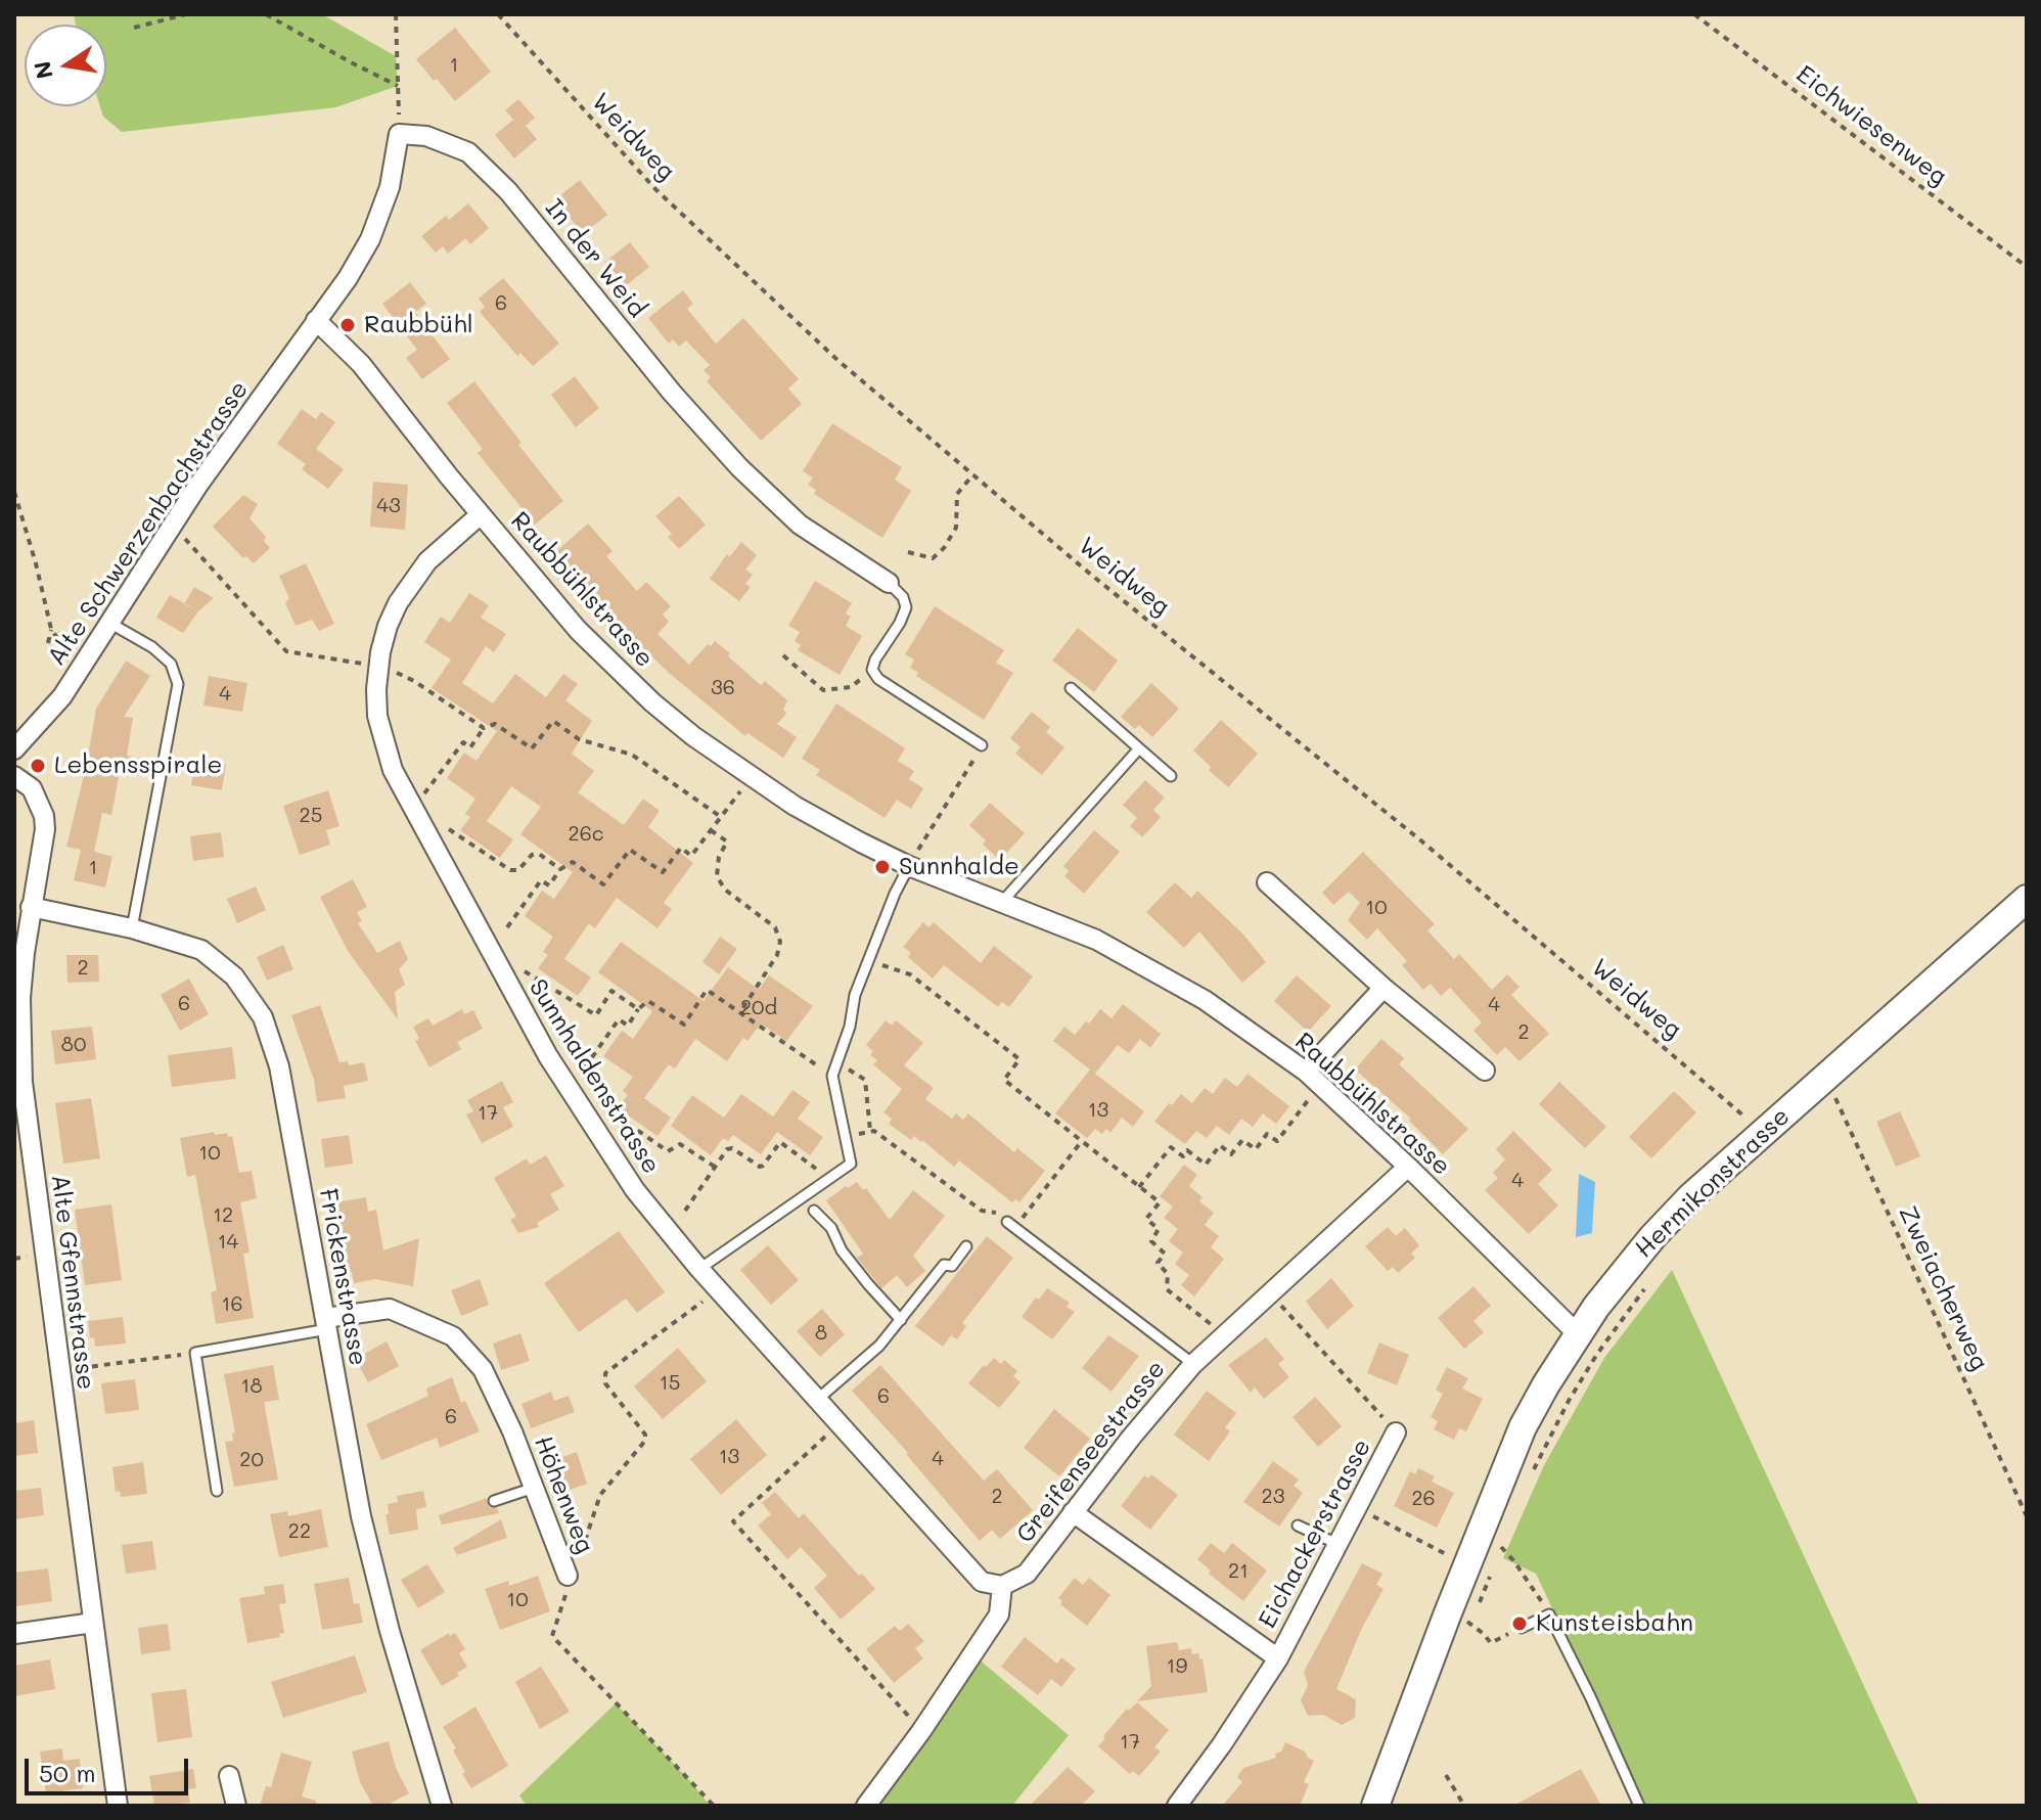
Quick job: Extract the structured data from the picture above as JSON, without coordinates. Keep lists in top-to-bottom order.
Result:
{
  "streets": {
    "street": [
      "In der Weid",
      "Alte Schwerzenbachstrasse",
      "Raubbühlstrasse",
      "Sunnhaldenstrasse",
      "Hermikonstrasse",
      "Frickenstrasse",
      "Alte Gfennstrasse",
      "Greifenseestrasse",
      "Höhenweg",
      "Eichackerstrasse"
    ],
    "path": ["Eichwiesenweg", "Weidweg", "Zweiacherweg"]
  },
  "crossings": [
    ["Weidweg", "Hermikonstrasse"],
    ["Alte Schwerzenbachstrasse", "Raubbühlstrasse"],
    ["Raubbühlstrasse", "Sunnhaldenstrasse"],
    ["Raubbühlstrasse", "Hermikonstrasse"],
    ["Raubbühlstrasse", "Greifenseestrasse"],
    ["Sunnhaldenstrasse", "Greifenseestrasse"],
    ["Frickenstrasse", "Alte Gfennstrasse"],
    ["Frickenstrasse", "Höhenweg"],
    ["Greifenseestrasse", "Eichackerstrasse"]
  ],
  "places": [
    "Raubbühl",
    "Lebensspirale",
    "Sunnhalde",
    "Kunsteisbahn"
  ],
  "house_numbers": [
    "1",
    "6",
    "43",
    "36",
    "4",
    "25",
    "26c",
    "1",
    "10",
    "2",
    "6",
    "4",
    "20d",
    "2",
    "80",
    "13",
    "17",
    "10",
    "4",
    "12",
    "14",
    "16",
    "8",
    "15",
    "18",
    "6",
    "6",
    "13",
    "4",
    "20",
    "2",
    "23",
    "26",
    "22",
    "21",
    "10",
    "19",
    "17"
  ],
  "scale_bar": "50 m",
  "north": "left"
}
